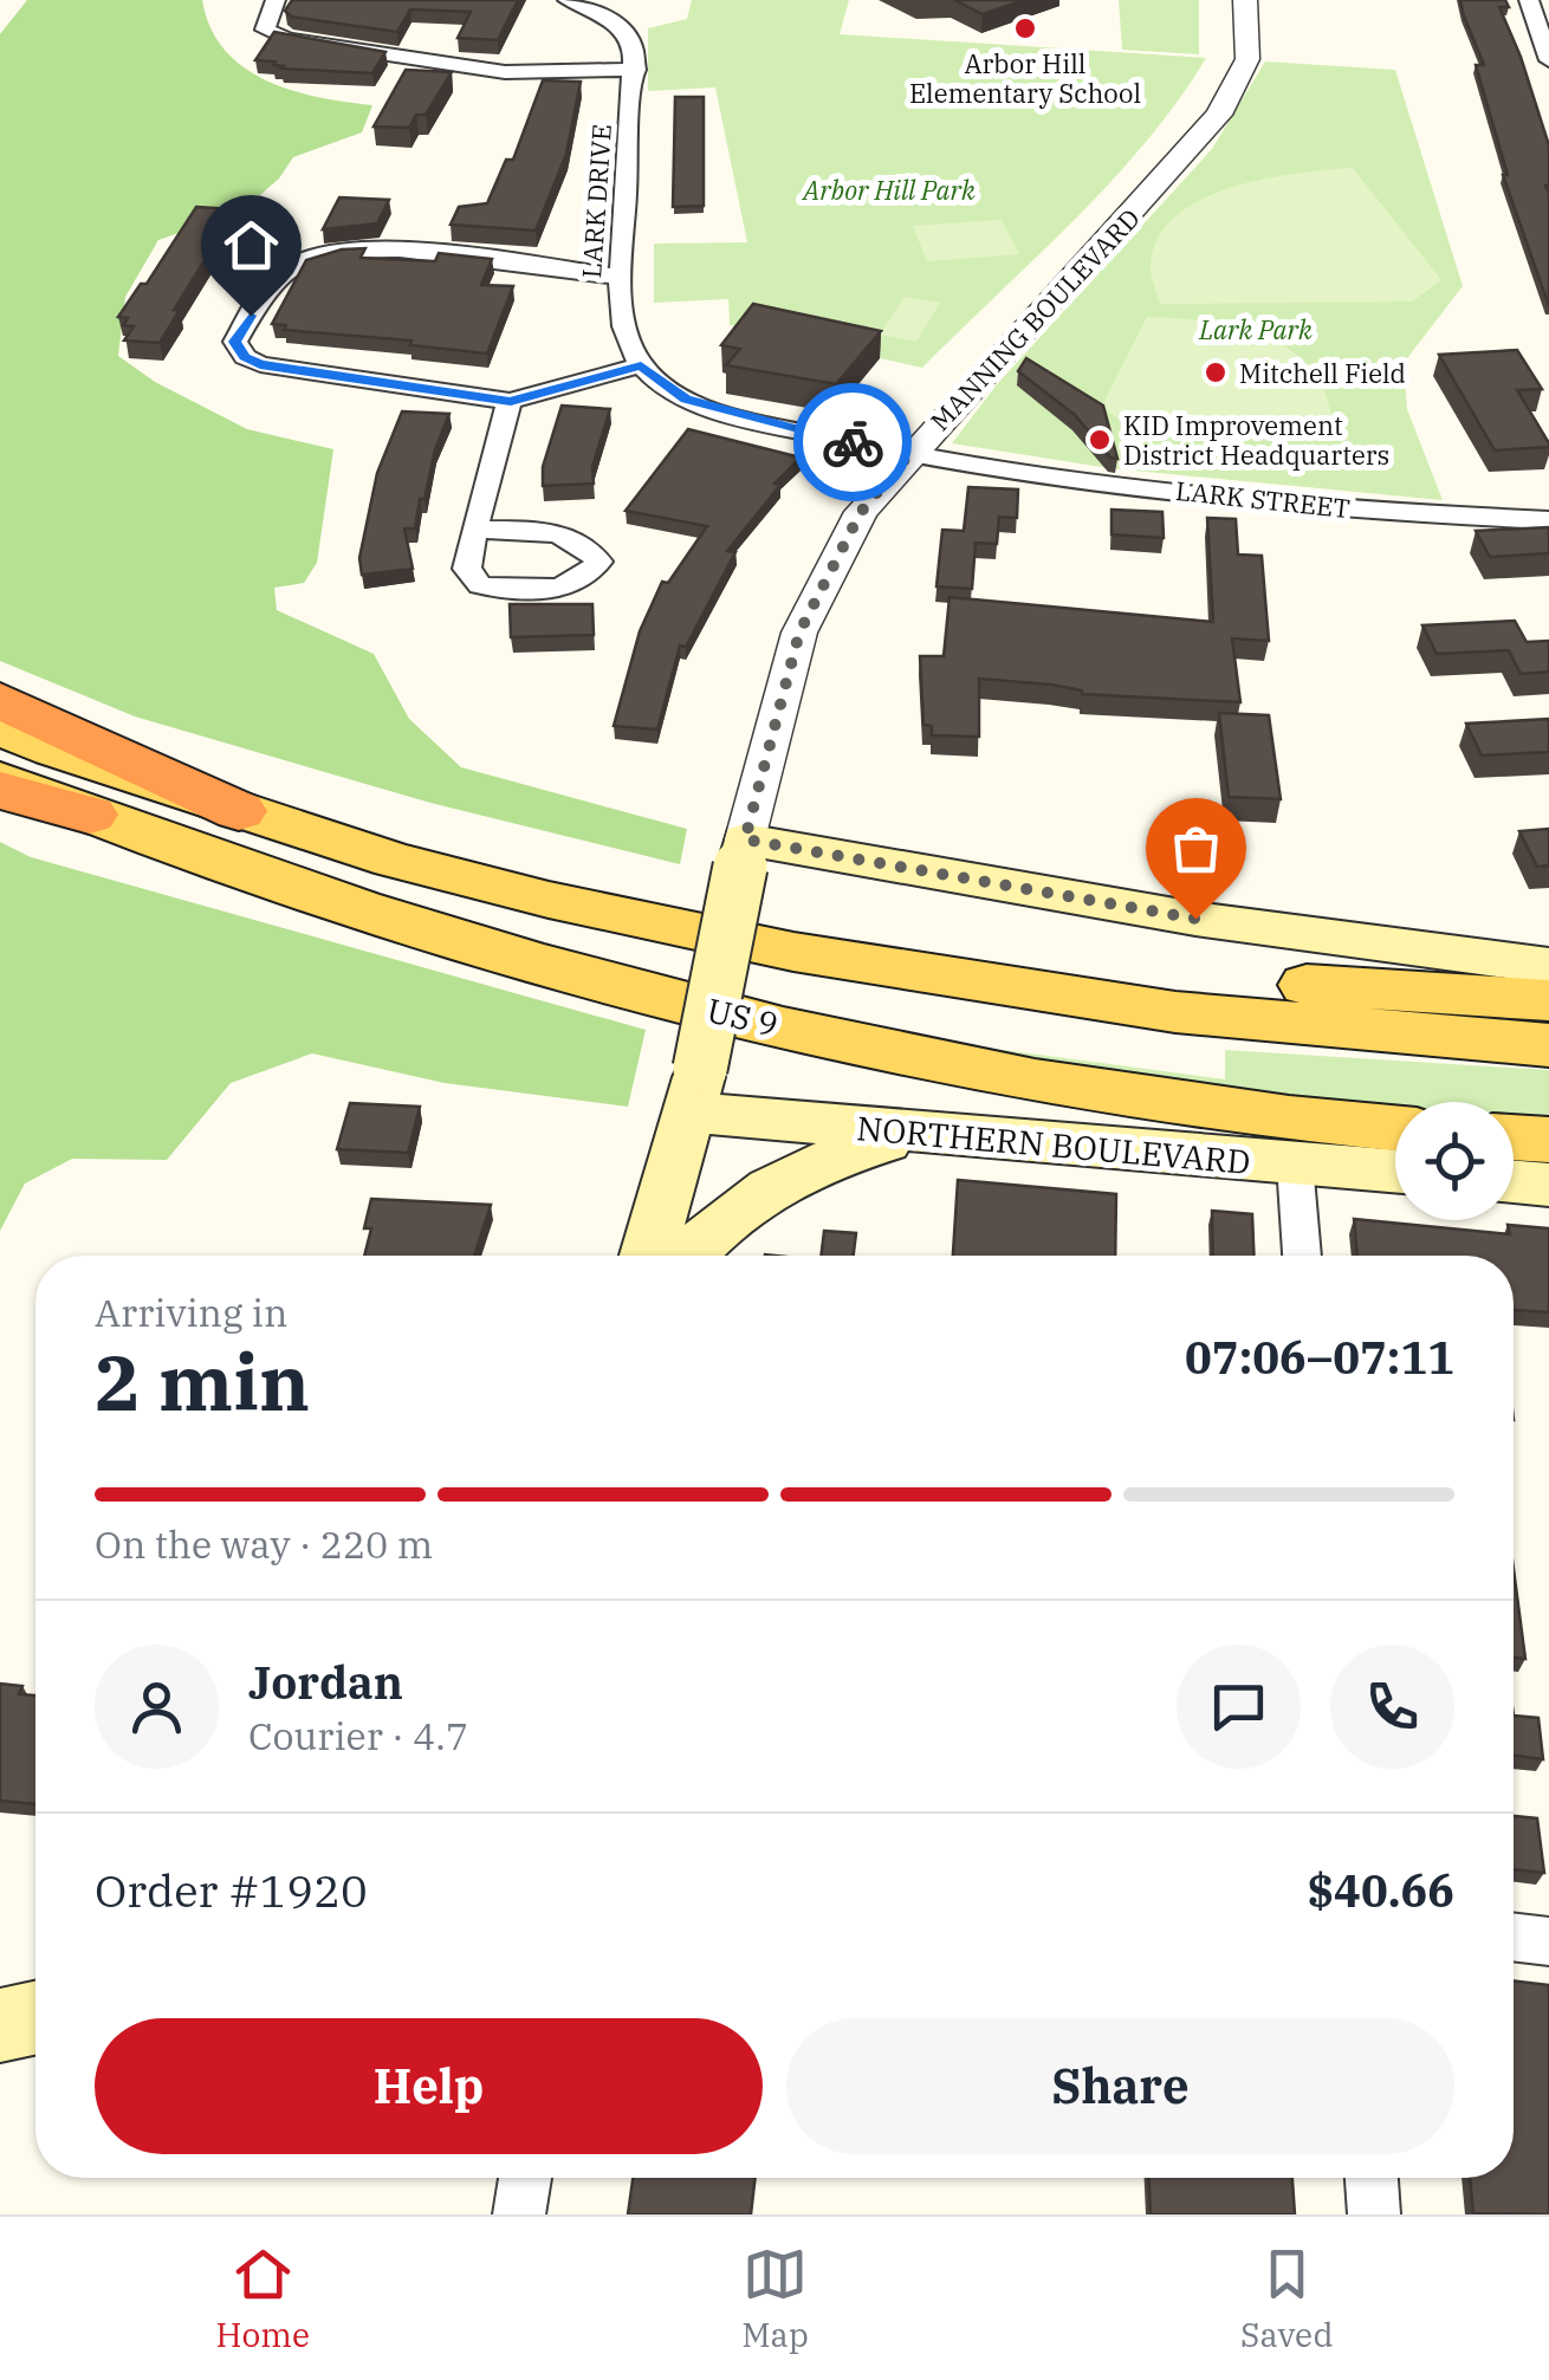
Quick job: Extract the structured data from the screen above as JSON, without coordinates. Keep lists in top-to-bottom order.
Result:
{
  "streets": {
    "main road": ["US 9", "NORTHERN BOULEVARD"],
    "street": ["LARK DRIVE", "MANNING BOULEVARD", "LARK STREET"]
  },
  "crossings": [
    ["MANNING BOULEVARD", "LARK STREET"]
  ],
  "parks": ["Arbor Hill Park", "Lark Park"],
  "places": ["Arbor Hill Elementary School", "Mitchell Field", "KID Improvement District Headquarters"],
  "page": {
    "heading": ["2 min", "Arriving in", "07:06–07:11"],
    "panel": [
      "Jordan",
      "Courier · 4.7",
      "Order #1920",
      "$40.66"
    ],
    "bar": "On the way · 220 m",
    "buttons": ["Help", "Share"],
    "tabs": ["Home", "Map", "Saved"]
  }
}
